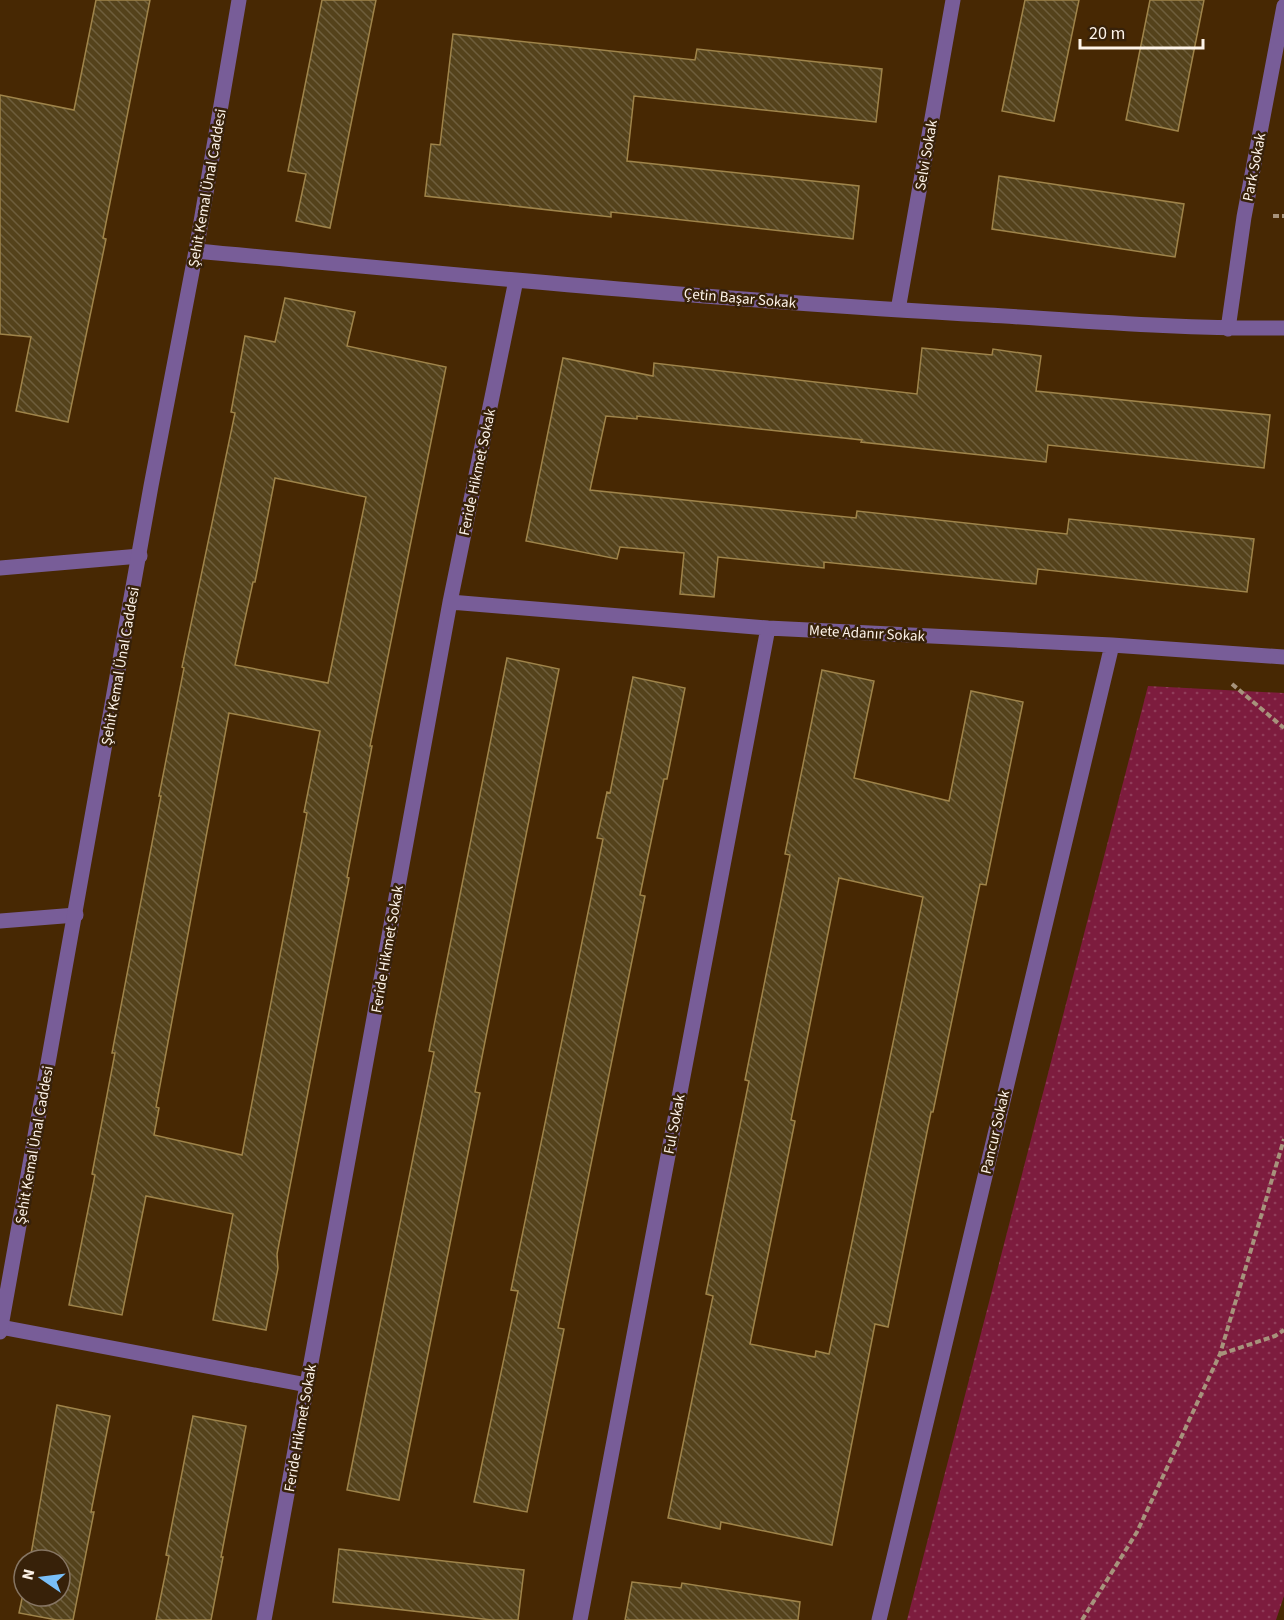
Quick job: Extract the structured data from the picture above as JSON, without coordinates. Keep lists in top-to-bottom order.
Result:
{
  "streets": {
    "street": [
      "Selvi Sokak",
      "Park Sokak",
      "Şehit Kemal Ünal Caddesi",
      "Çetin Başar Sokak",
      "Feride Hikmet Sokak",
      "Mete Adanır Sokak",
      "Ful Sokak",
      "Pancur Sokak"
    ]
  },
  "crossings": [
    ["Selvi Sokak", "Çetin Başar Sokak"],
    ["Park Sokak", "Çetin Başar Sokak"],
    ["Şehit Kemal Ünal Caddesi", "Çetin Başar Sokak"],
    ["Çetin Başar Sokak", "Feride Hikmet Sokak"],
    ["Feride Hikmet Sokak", "Mete Adanır Sokak"],
    ["Mete Adanır Sokak", "Ful Sokak"],
    ["Mete Adanır Sokak", "Pancur Sokak"]
  ],
  "scale_bar": "20 m",
  "north": "left"
}
